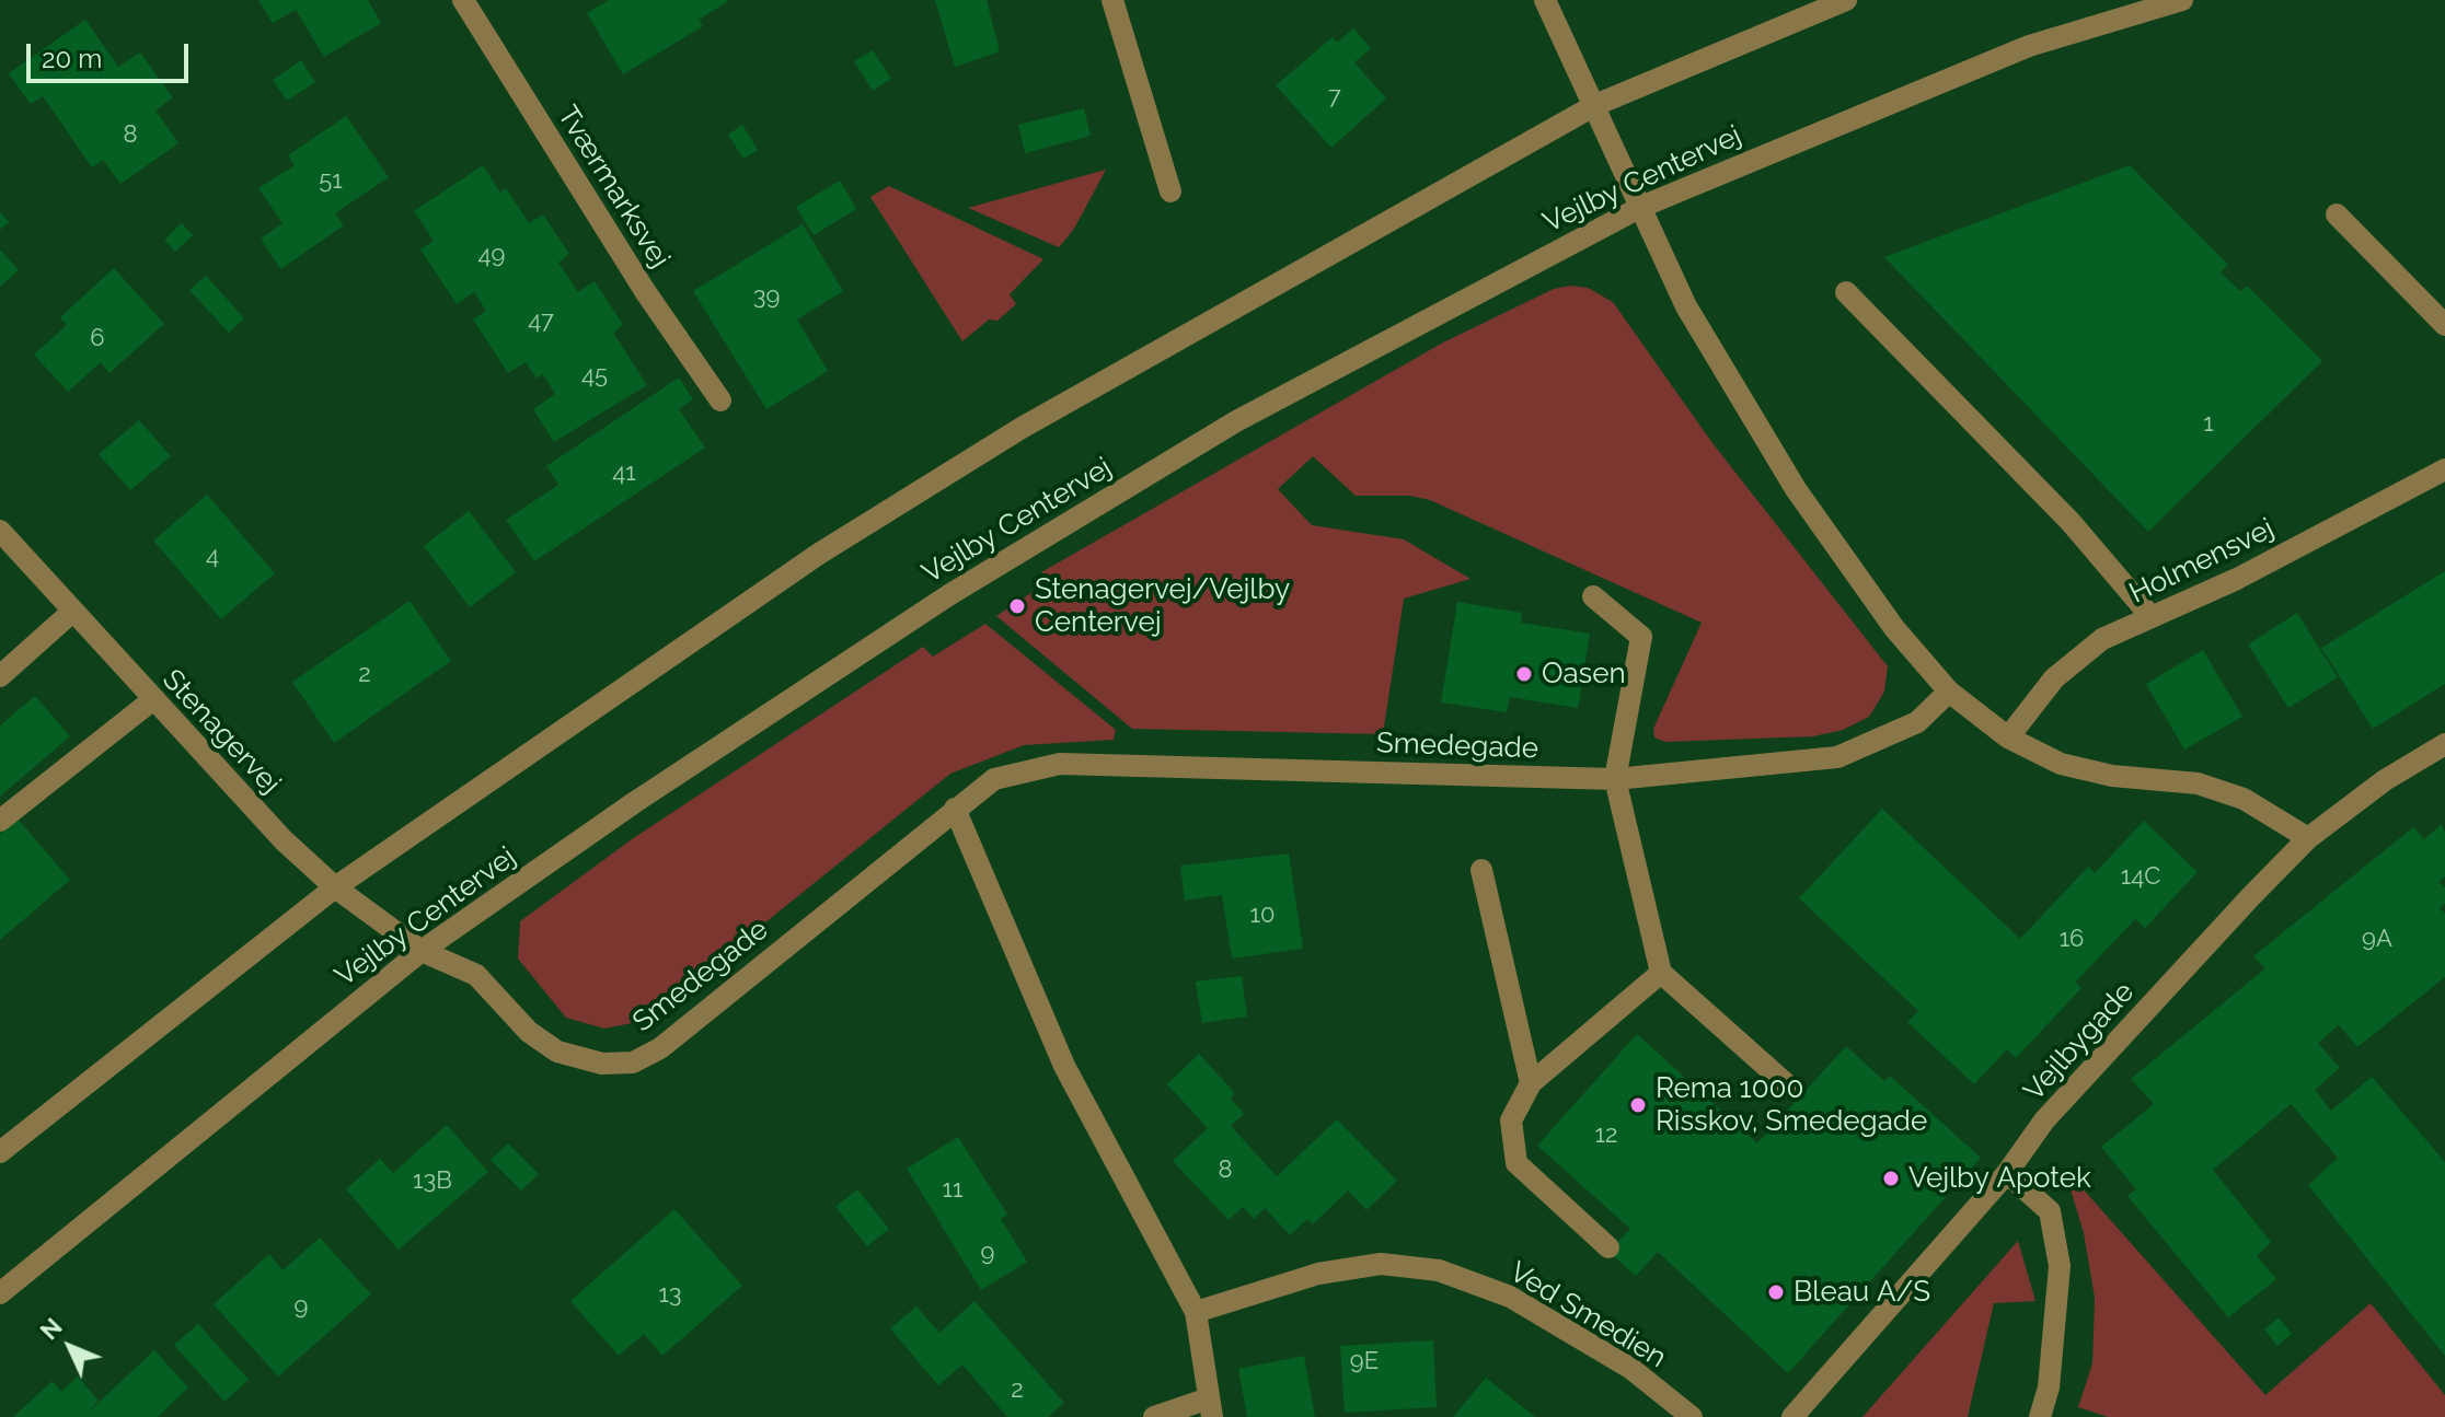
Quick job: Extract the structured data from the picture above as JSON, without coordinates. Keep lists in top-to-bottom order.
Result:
{
  "streets": {
    "street": [
      "Vejlby Centervej",
      "Tværmarksvej",
      "Holmensvej",
      "Stenagervej",
      "Smedegade",
      "Vejlbygade",
      "Ved Smedien"
    ]
  },
  "crossings": [
    ["Vejlby Centervej", "Stenagervej"],
    ["Vejlby Centervej", "Smedegade"],
    ["Stenagervej", "Smedegade"]
  ],
  "places": [
    "Stenagervej/Vejlby Centervej",
    "Oasen",
    "Rema 1000 Risskov, Smedegade",
    "Vejlby Apotek",
    "Bleau A/S"
  ],
  "house_numbers": [
    "7",
    "8",
    "51",
    "49",
    "39",
    "47",
    "6",
    "45",
    "1",
    "41",
    "4",
    "2",
    "14C",
    "10",
    "16",
    "9A",
    "12",
    "8",
    "13B",
    "11",
    "9",
    "13",
    "9",
    "9E",
    "2"
  ],
  "scale_bar": "20 m",
  "north": "top left"
}
